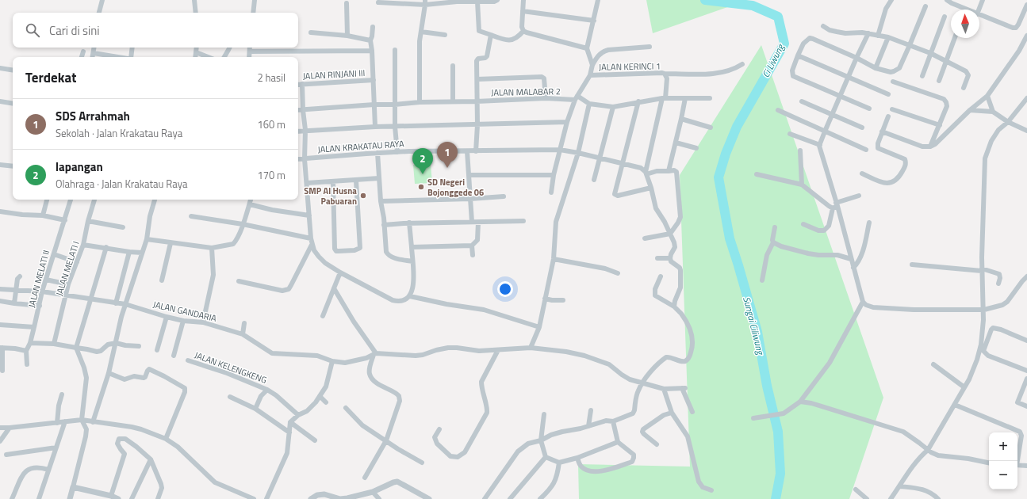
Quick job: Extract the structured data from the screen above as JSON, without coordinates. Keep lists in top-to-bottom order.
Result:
{
  "streets": {
    "street": [
      "JALAN KERINCI 1",
      "JALAN RINJANI III",
      "JALAN MALABAR 2",
      "JALAN KRAKATAU RAYA",
      "JALAN MELATI I",
      "JALAN MELATI II",
      "JALAN GANDARIA",
      "JALAN KELENGKENG"
    ]
  },
  "crossings": [
    ["JALAN KERINCI 1", "JALAN KRAKATAU RAYA"],
    ["JALAN MELATI I", "JALAN GANDARIA"],
    ["JALAN MELATI II", "JALAN GANDARIA"]
  ],
  "water": ["Ci Liwung", "Sungai Ciliwung"],
  "places": ["SD Negeri Bojonggede 06", "SMP Al Husna Pabuaran"],
  "north": "top",
  "page": {
    "search": "Cari di sini",
    "heading": ["Terdekat", "2 hasil"],
    "list": [
      {
        "mark": "1",
        "name": "SDS Arrahmah",
        "note": "Sekolah · Jalan Krakatau Raya",
        "value": "160 m"
      },
      {
        "mark": "2",
        "name": "lapangan",
        "note": "Olahraga · Jalan Krakatau Raya",
        "value": "170 m"
      }
    ],
    "pins": ["1", "2"],
    "map_buttons": ["+", "−"]
  }
}
